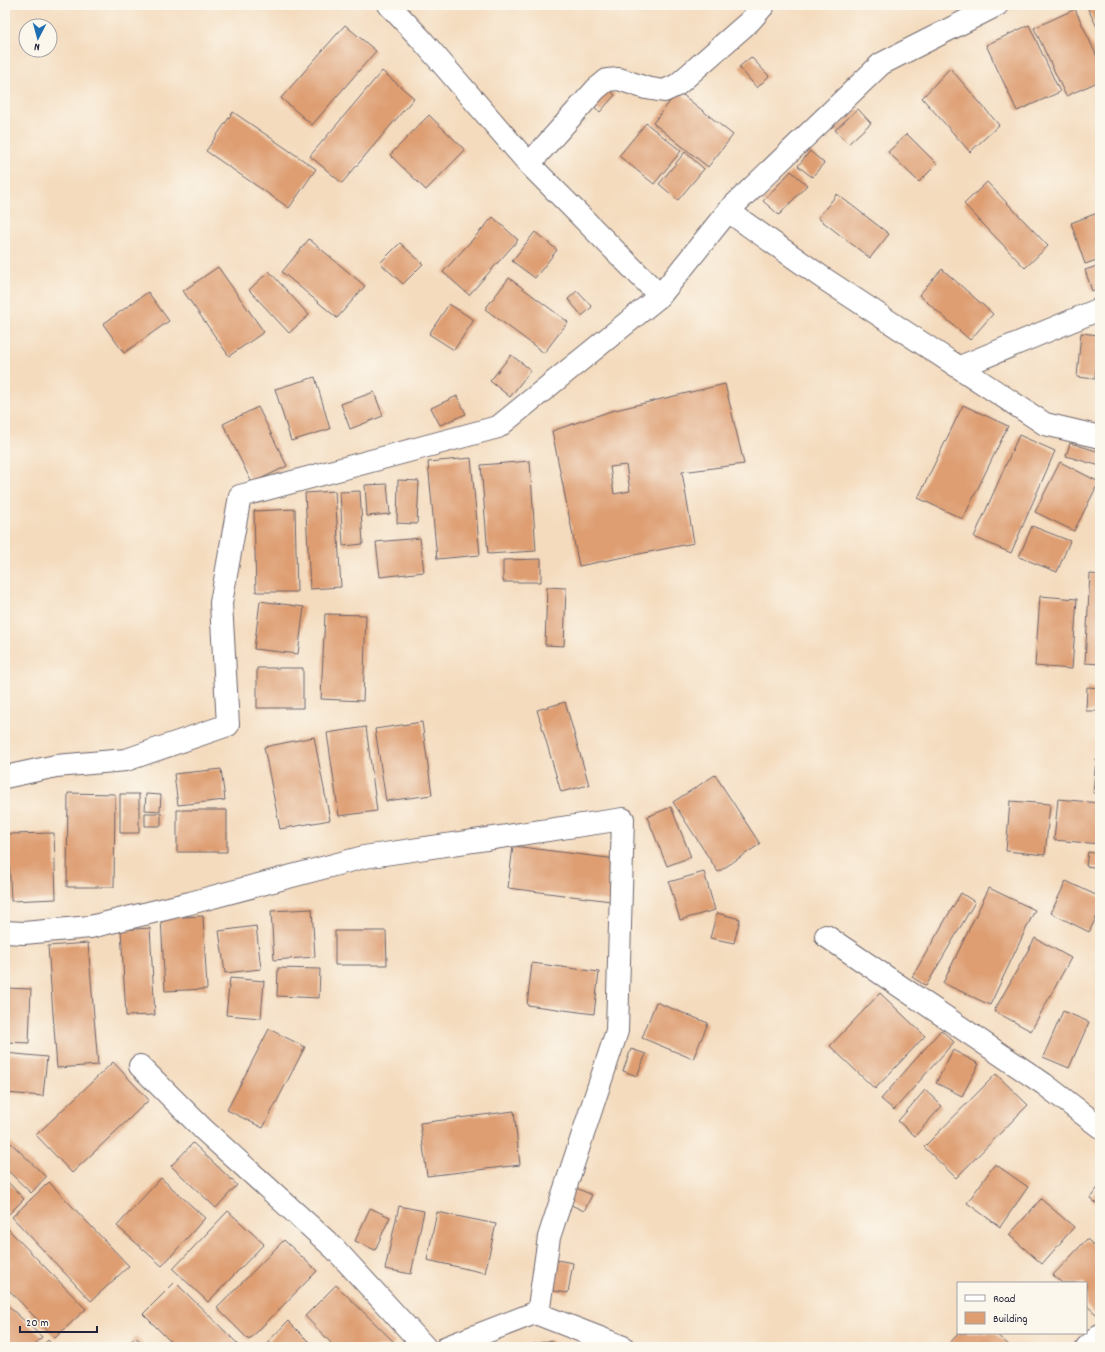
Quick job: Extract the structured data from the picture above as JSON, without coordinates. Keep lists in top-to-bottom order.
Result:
{
  "legend": ["Road", "Building"],
  "scale_bar": "20 m",
  "north": "bottom"
}
